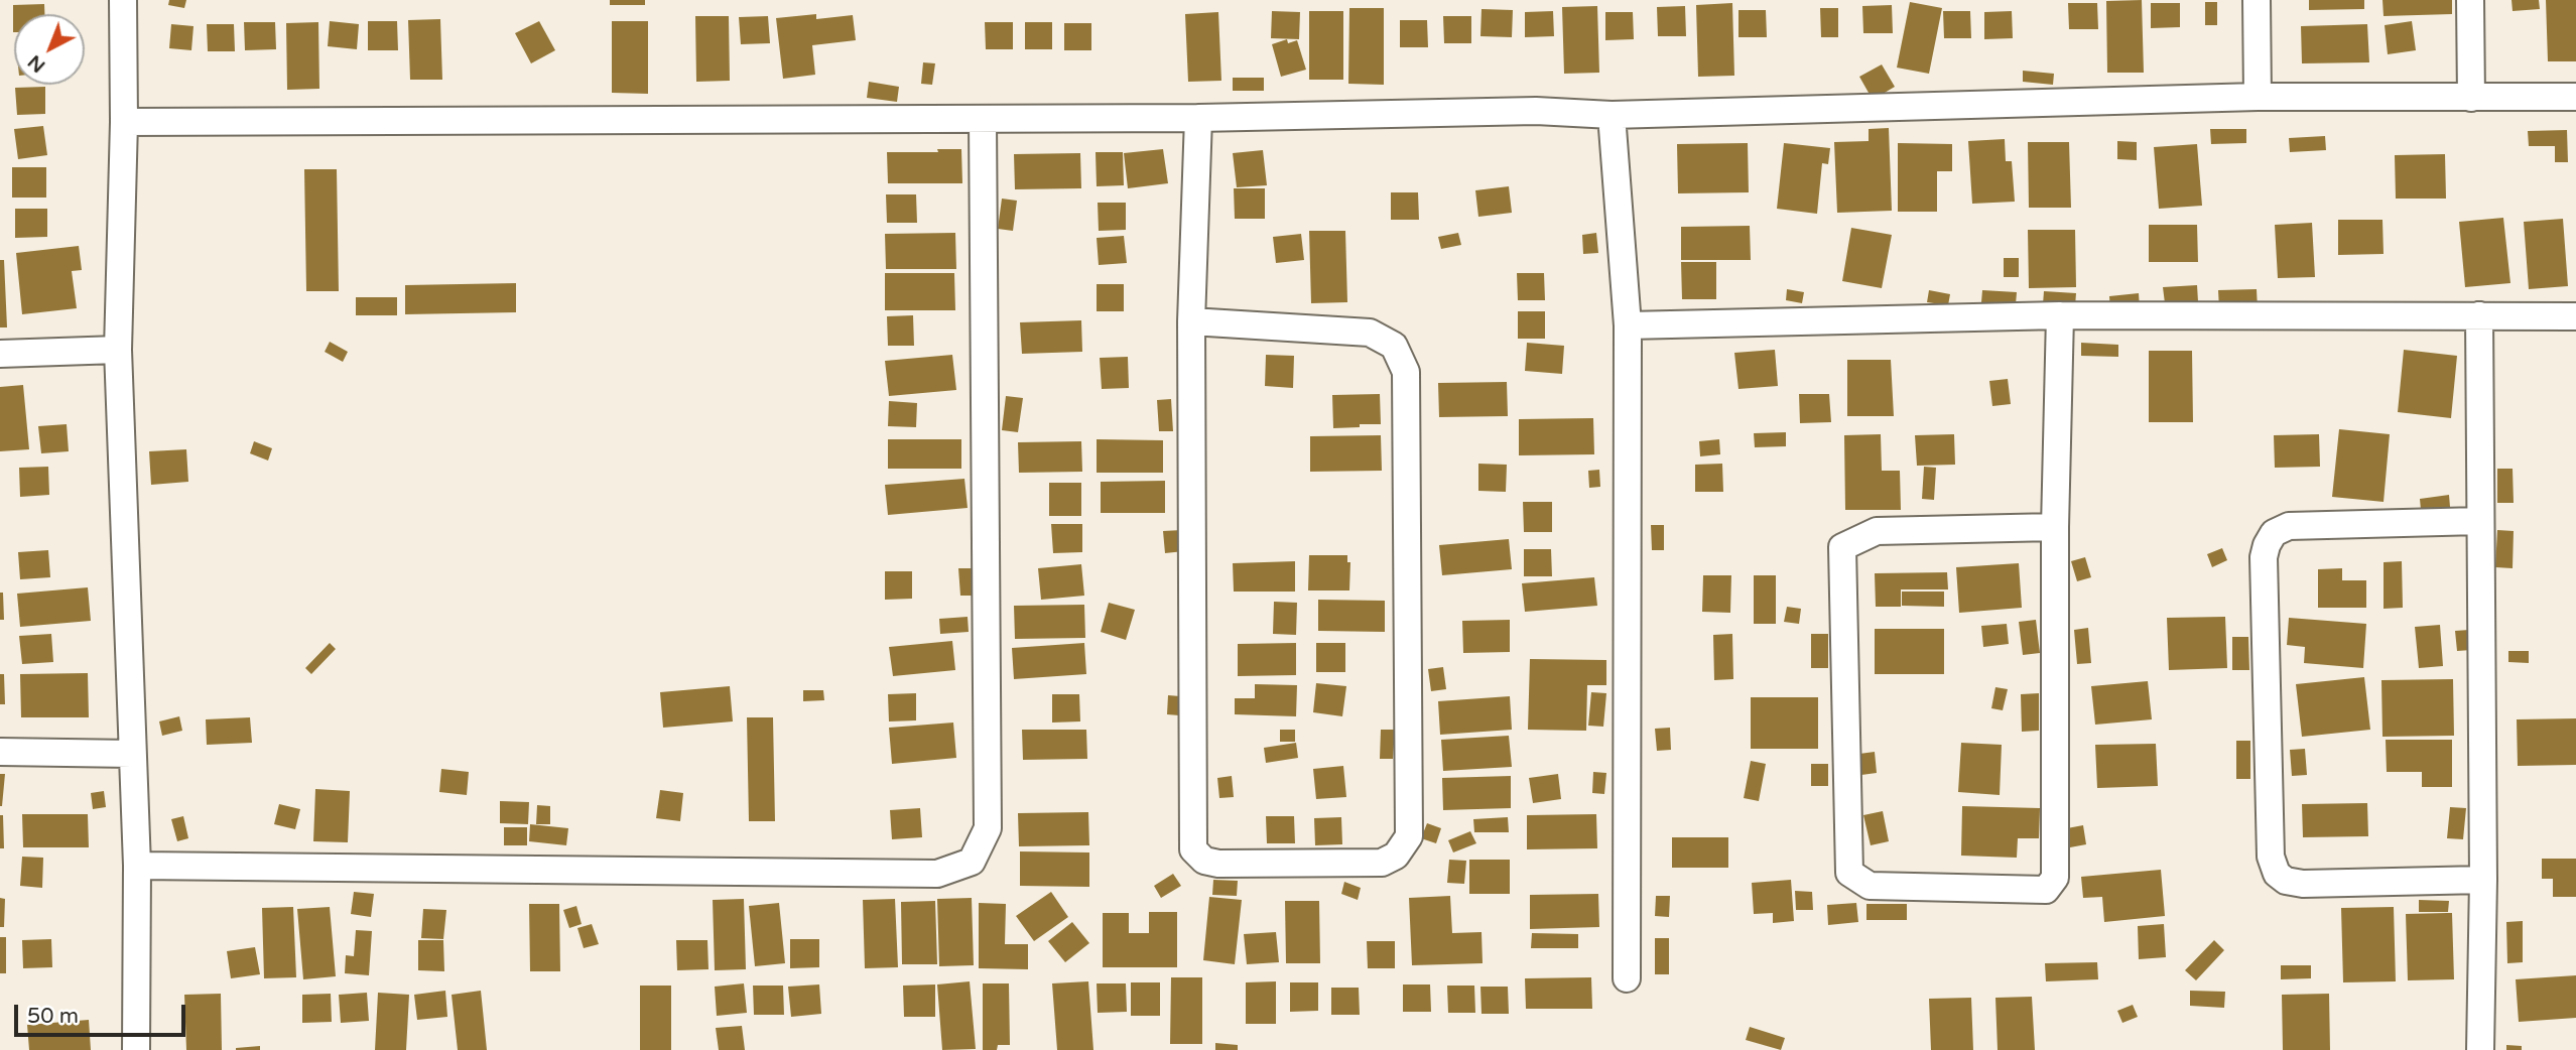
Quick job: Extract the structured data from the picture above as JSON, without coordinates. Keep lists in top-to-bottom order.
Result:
{
  "scale_bar": "50 m",
  "north": "bottom left"
}
